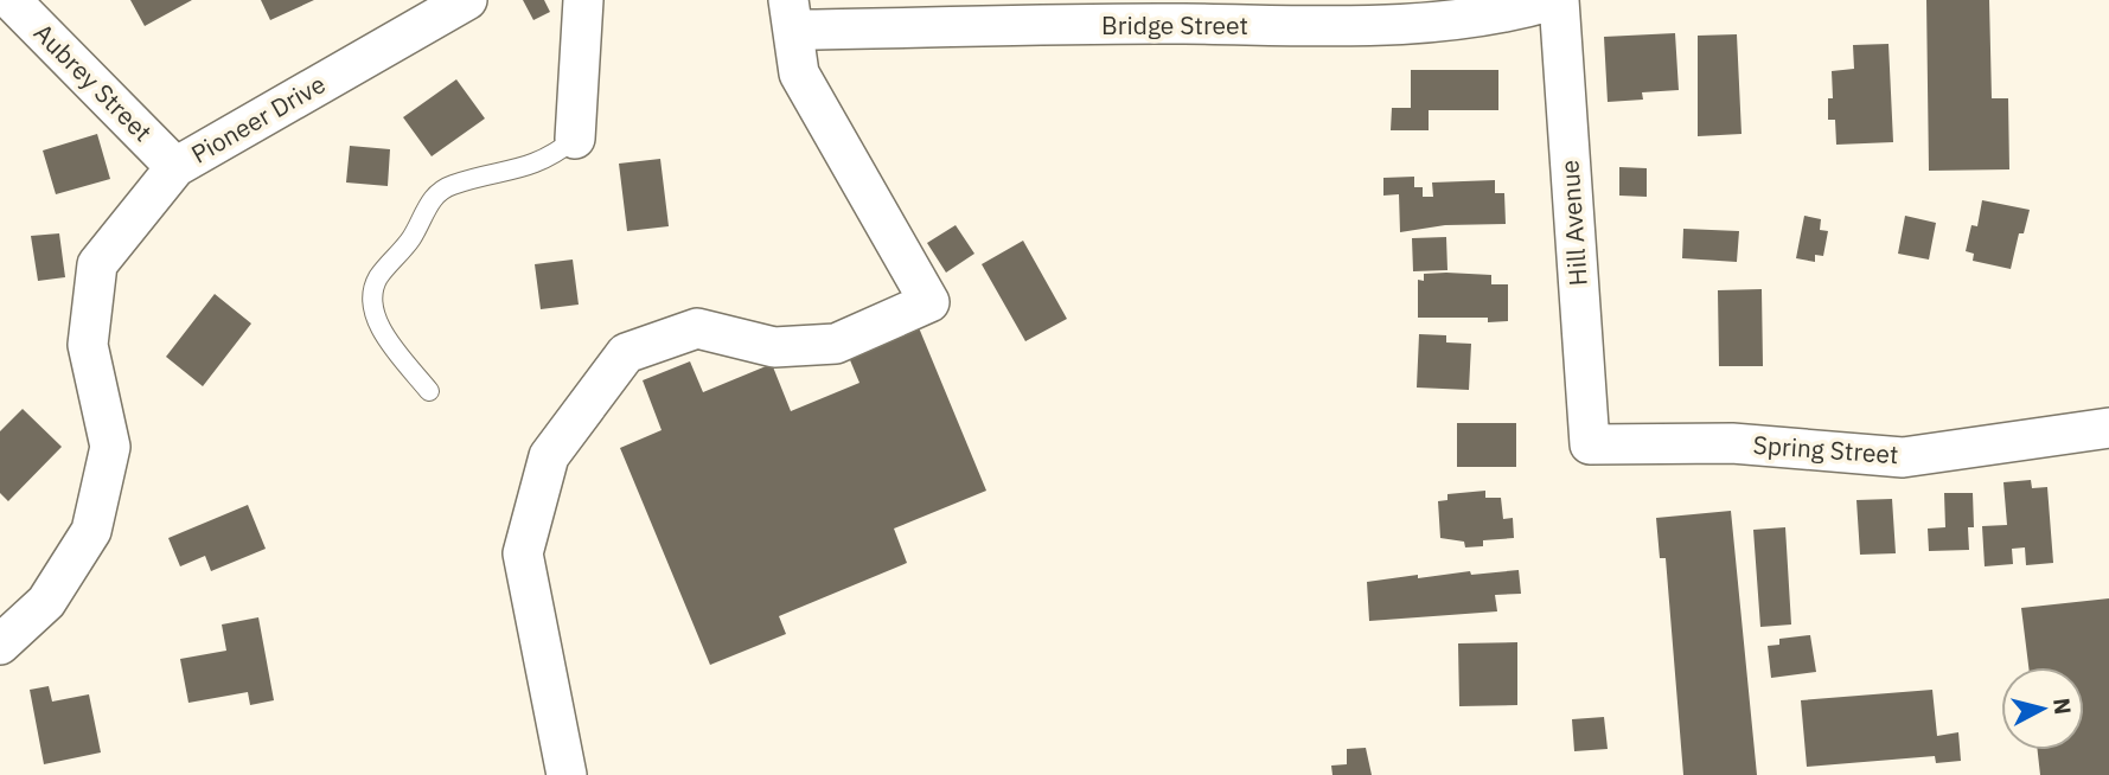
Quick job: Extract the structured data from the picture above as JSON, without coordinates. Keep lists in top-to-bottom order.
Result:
{
  "streets": {
    "street": [
      "Bridge Street",
      "Aubrey Street",
      "Pioneer Drive",
      "Hill Avenue",
      "Spring Street"
    ]
  },
  "crossings": [
    ["Bridge Street", "Hill Avenue"],
    ["Aubrey Street", "Pioneer Drive"],
    ["Hill Avenue", "Spring Street"]
  ],
  "north": "right"
}
